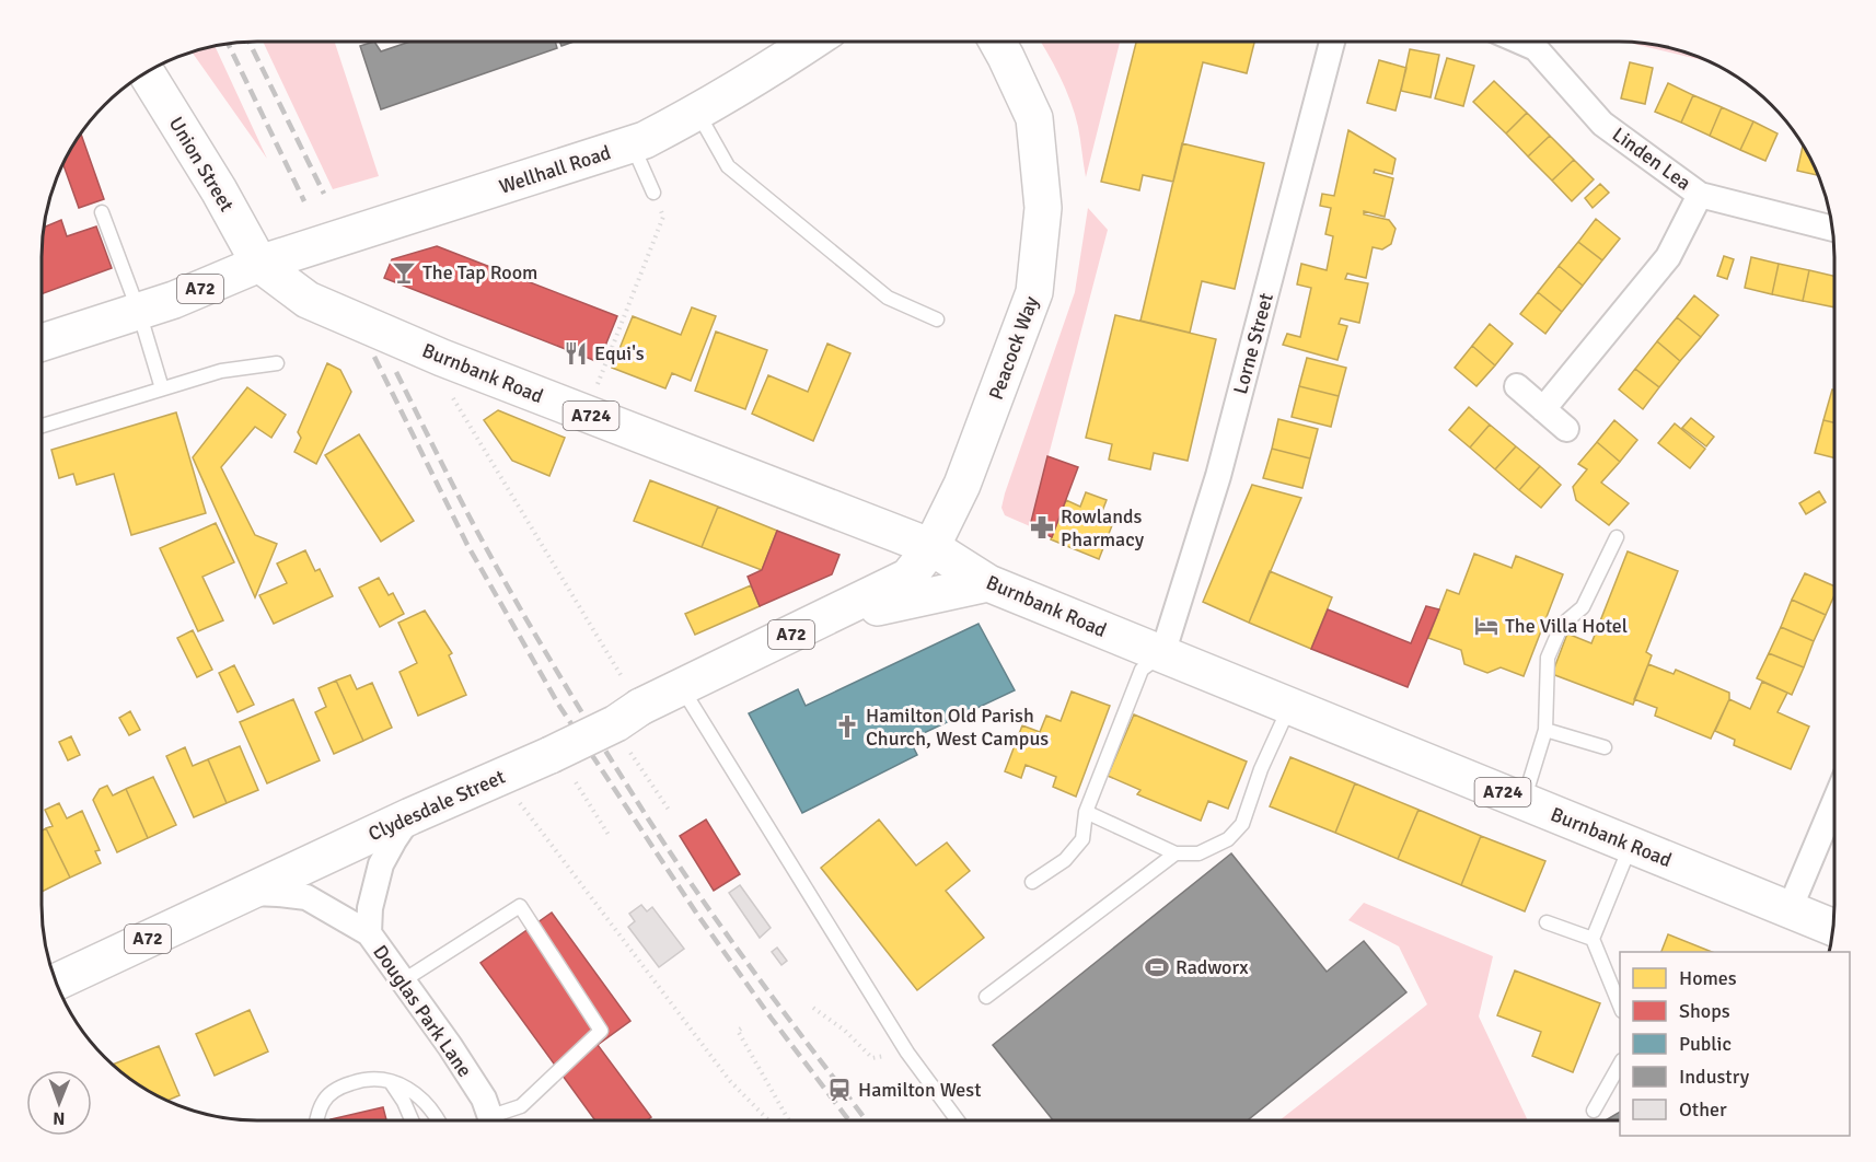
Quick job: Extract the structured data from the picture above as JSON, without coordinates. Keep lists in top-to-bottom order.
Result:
{
  "streets": {
    "main road": [
      "Union Street",
      "Wellhall Road",
      "A72",
      "Peacock Way",
      "Burnbank Road",
      "A724",
      "Clydesdale Street"
    ],
    "street": ["Linden Lea", "Lorne Street", "Douglas Park Lane"]
  },
  "crossings": [
    ["Union Street", "Wellhall Road"],
    ["Union Street", "A72"],
    ["Union Street", "Burnbank Road"],
    ["Wellhall Road", "A72"],
    ["Wellhall Road", "Burnbank Road"],
    ["A72", "Burnbank Road"],
    ["Lorne Street", "Burnbank Road"],
    ["Peacock Way", "Burnbank Road"],
    ["Peacock Way", "Clydesdale Street"],
    ["Burnbank Road", "Clydesdale Street"],
    ["Clydesdale Street", "Douglas Park Lane"]
  ],
  "places": {
    "bar": ["The Tap Room"],
    "restaurant": ["Equi's"],
    "pharmacy": ["Rowlands Pharmacy"],
    "hotel": ["The Villa Hotel"],
    "church": ["Hamilton Old Parish Church, West Campus"],
    "sports": ["Radworx"],
    "station": ["Hamilton West"]
  },
  "legend": [
    "Homes",
    "Shops",
    "Public",
    "Industry",
    "Other"
  ],
  "north": "bottom"
}
